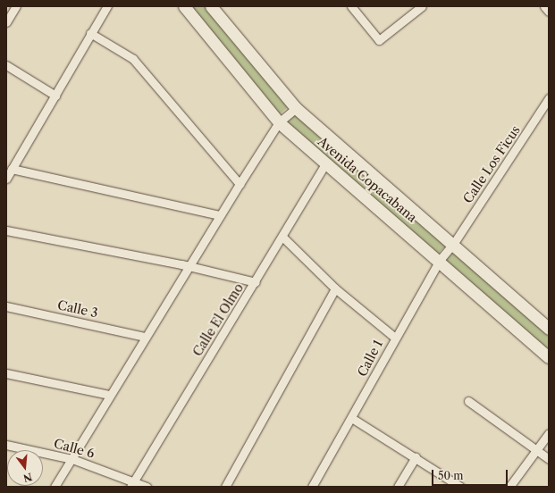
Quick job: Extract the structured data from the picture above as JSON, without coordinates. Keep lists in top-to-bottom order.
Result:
{
  "streets": {
    "main road": ["Avenida Copacabana"],
    "street": [
      "Calle Los Ficus",
      "Calle 3",
      "Calle El Olmo",
      "Calle 1",
      "Calle 6"
    ]
  },
  "crossings": [
    ["Calle Los Ficus", "Avenida Copacabana"],
    ["Calle Los Ficus", "Calle 1"],
    ["Avenida Copacabana", "Calle El Olmo"],
    ["Avenida Copacabana", "Calle 1"],
    ["Calle El Olmo", "Calle 6"]
  ],
  "scale_bar": "50 m",
  "north": "bottom"
}
